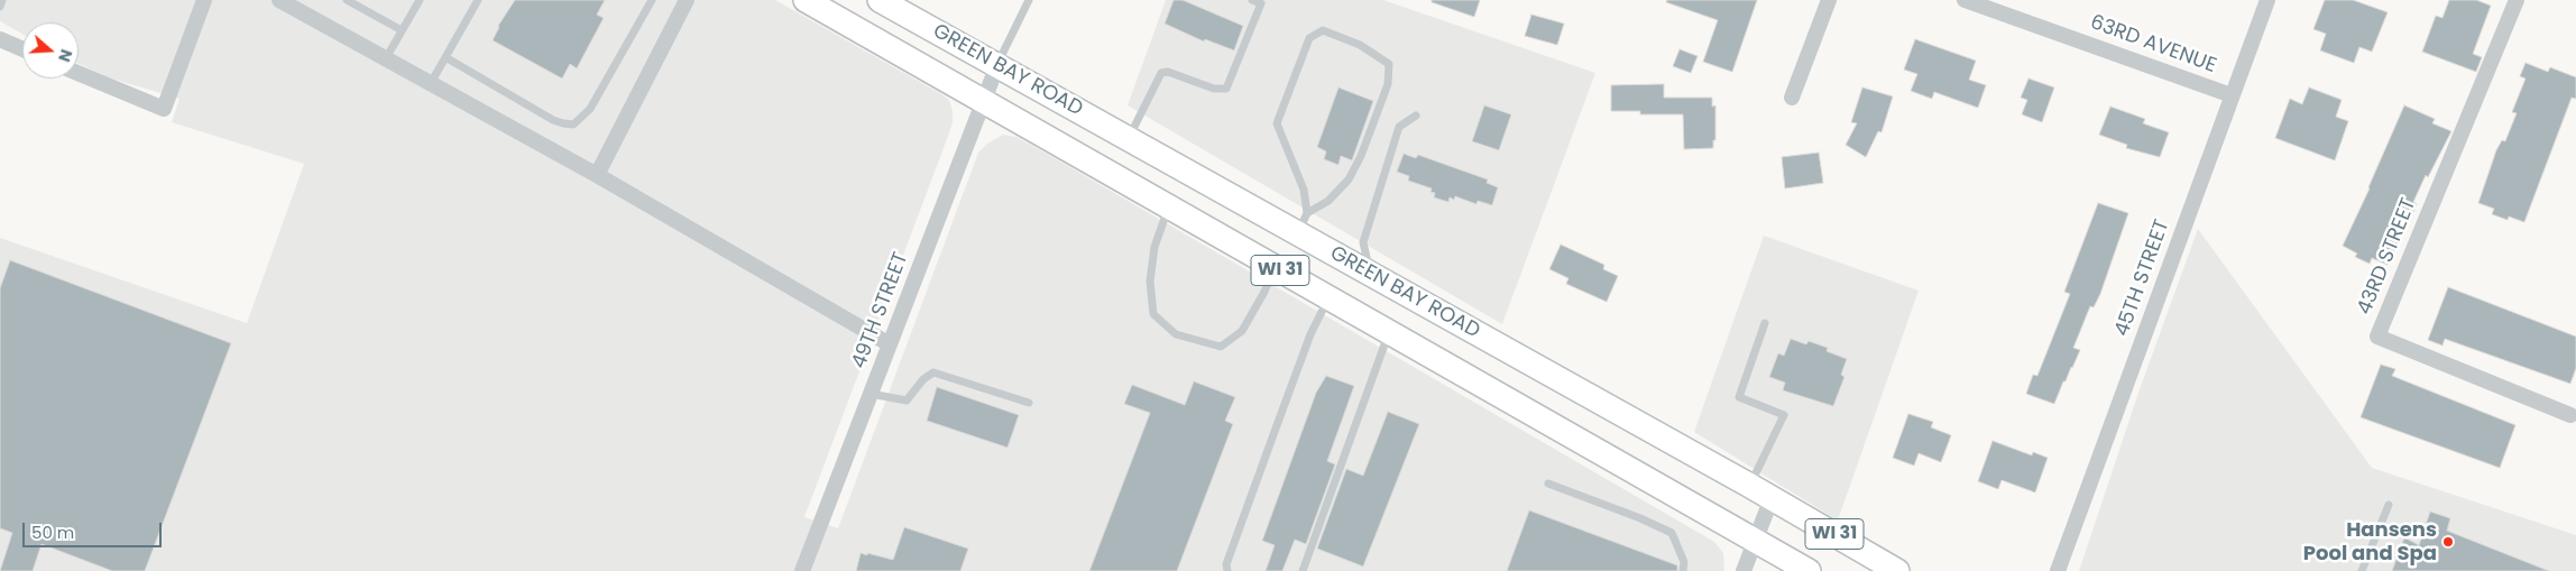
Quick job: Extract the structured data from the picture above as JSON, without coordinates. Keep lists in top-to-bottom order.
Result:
{
  "streets": {
    "main road": ["GREEN BAY ROAD", "WI 31"],
    "street": [
      "63RD AVENUE",
      "43RD STREET",
      "45TH STREET",
      "49TH STREET"
    ]
  },
  "crossings": [
    ["63RD AVENUE", "45TH STREET"],
    ["GREEN BAY ROAD", "49TH STREET"]
  ],
  "places": ["Hansens Pool and Spa"],
  "scale_bar": "50 m",
  "north": "right"
}
